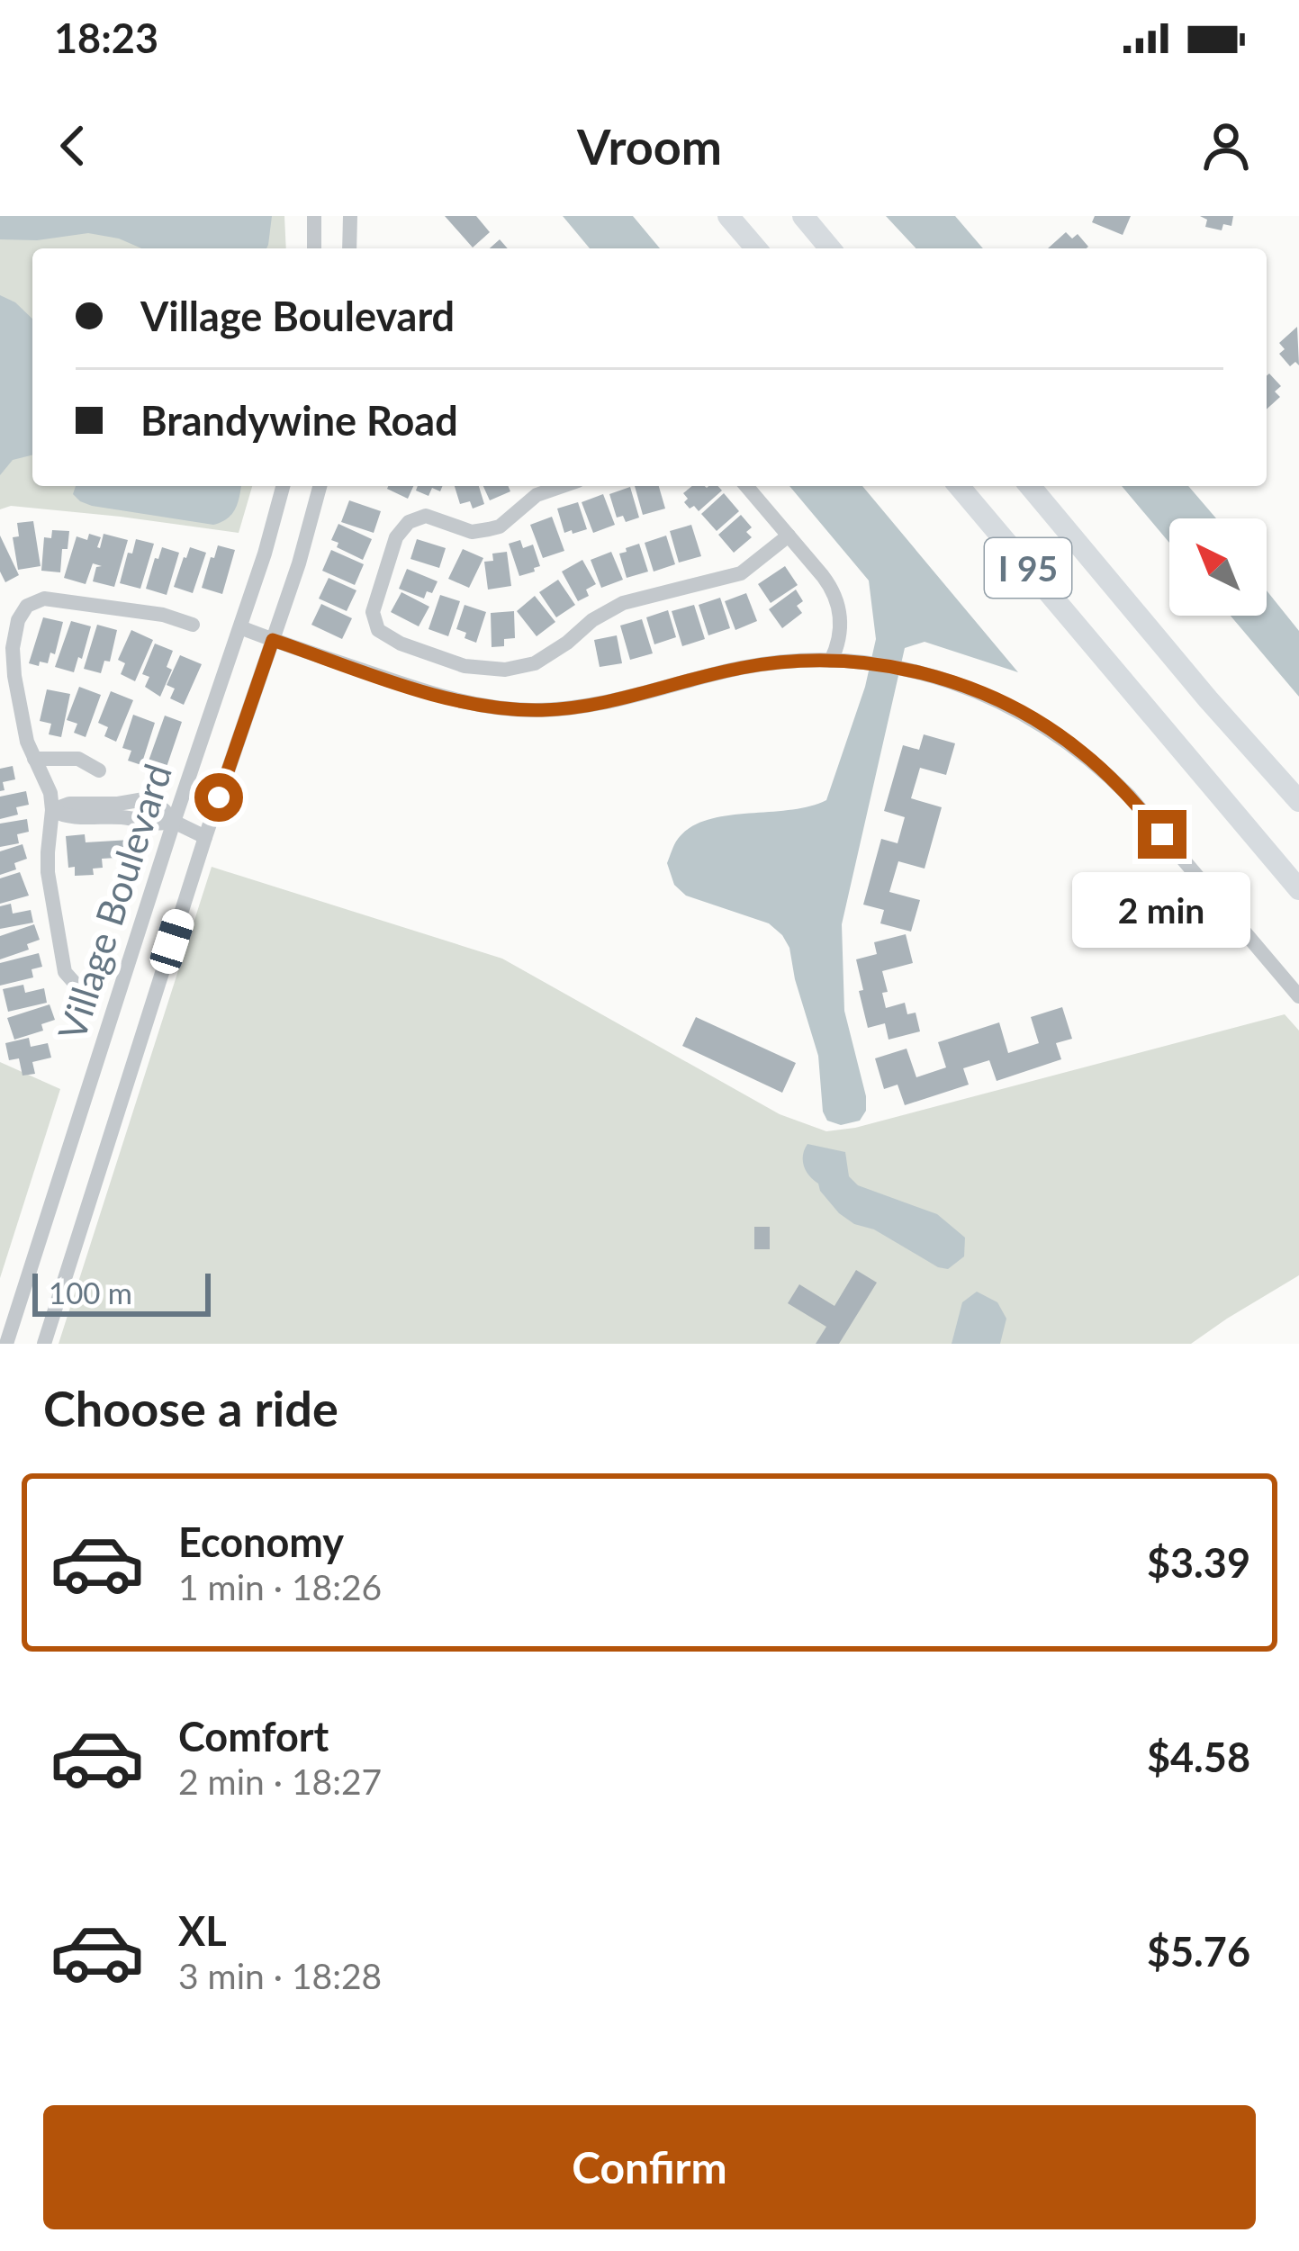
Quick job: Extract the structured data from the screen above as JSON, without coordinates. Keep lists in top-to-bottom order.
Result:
{
  "streets": {
    "highway": ["I 95"],
    "street": ["Village Boulevard"]
  },
  "scale_bar": "100 m",
  "north": "top left",
  "page": {
    "status": "18:23",
    "header": "Vroom",
    "banner": ["Village Boulevard", "Brandywine Road"],
    "bubble": "2 min",
    "scale": "100 m",
    "heading": "Choose a ride",
    "list": [
      {
        "name": "Economy",
        "note": "1 min · 18:26",
        "value": "$3.39"
      },
      {
        "name": "Comfort",
        "note": "2 min · 18:27",
        "value": "$4.58"
      },
      {
        "name": "XL",
        "note": "3 min · 18:28",
        "value": "$5.76"
      }
    ],
    "buttons": "Confirm"
  }
}
